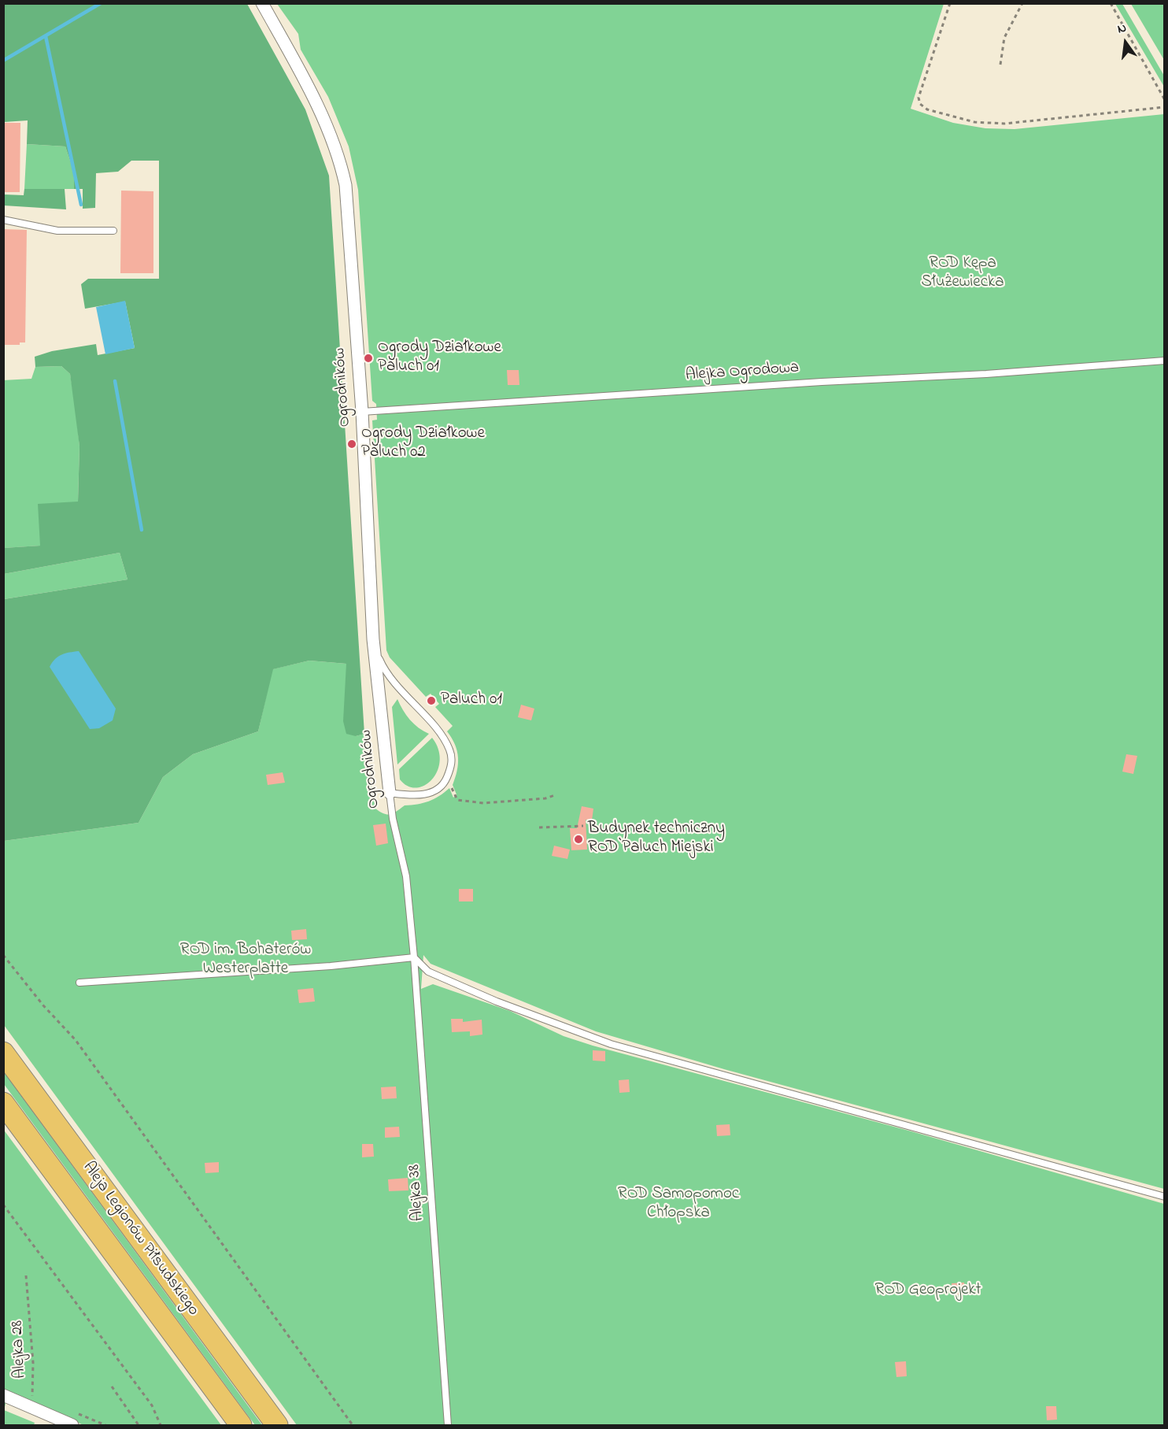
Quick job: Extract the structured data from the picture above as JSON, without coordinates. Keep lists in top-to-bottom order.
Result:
{
  "streets": {
    "highway": ["Aleja Legionów Piłsudskiego"],
    "street": ["Ogrodników"],
    "lane": ["Alejka Ogrodowa", "Alejka 38"],
    "path": ["Alejka 28"]
  },
  "crossings": [
    ["Alejka Ogrodowa", "Ogrodników"],
    ["Ogrodników", "Alejka 38"]
  ],
  "parks": [
    "ROD Kępa Służewiecka",
    "ROD im. Bohaterów Westerplatte",
    "ROD Samopomoc Chłopska",
    "ROD Geoprojekt"
  ],
  "places": [
    "Ogrody Działkowe Paluch 01",
    "Ogrody Działkowe Paluch 02",
    "Paluch 01",
    "Budynek techniczny ROD Paluch Miejski"
  ],
  "north": "top"
}
